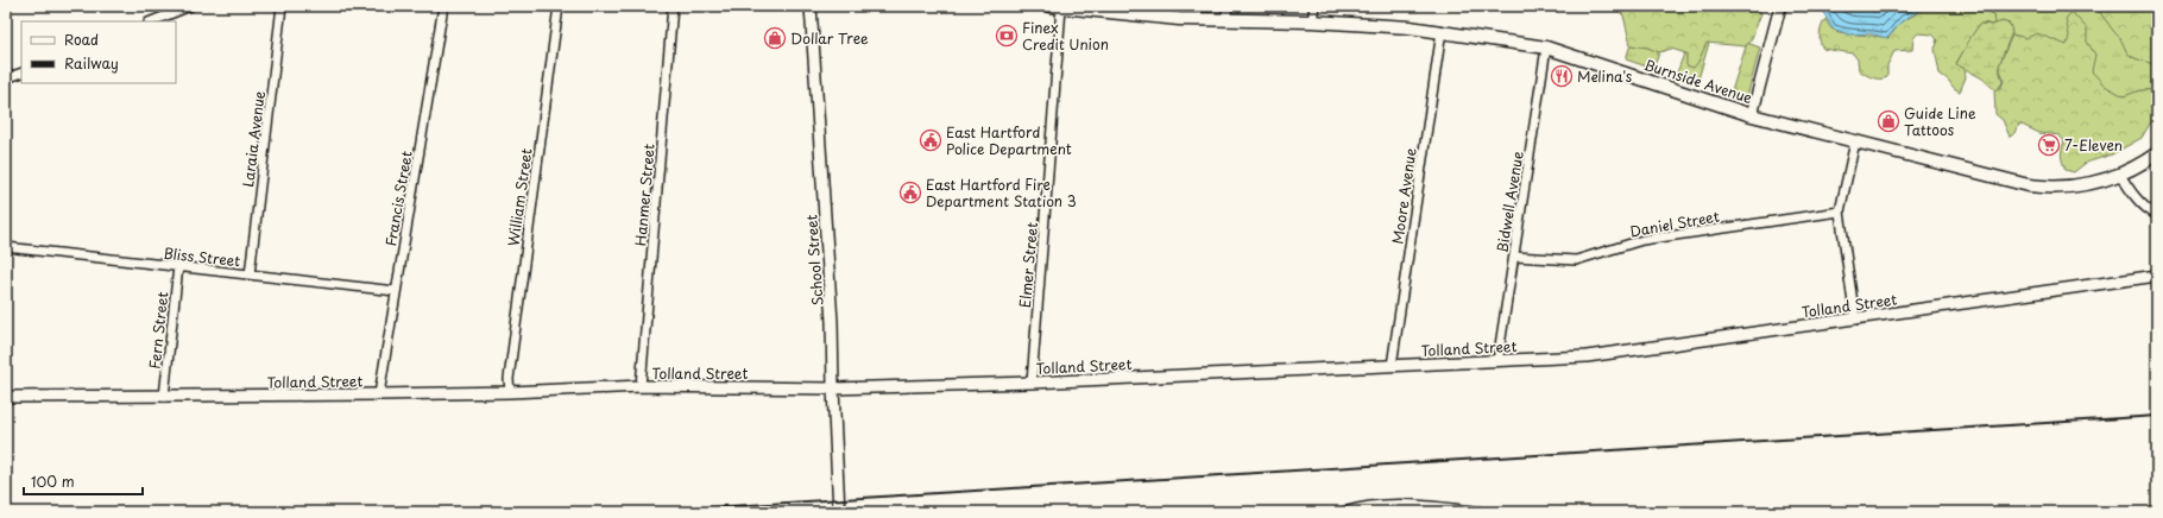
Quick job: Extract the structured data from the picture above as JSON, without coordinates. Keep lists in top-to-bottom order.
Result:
{
  "streets": {
    "main road": ["Burnside Avenue", "School Street", "Tolland Street"],
    "street": [
      "Laraia Avenue",
      "Hanmer Street",
      "Moore Avenue",
      "William Street",
      "Francis Street",
      "Bidwell Avenue",
      "Daniel Street",
      "Bliss Street",
      "Elmer Street",
      "Fern Street"
    ]
  },
  "crossings": [
    ["Burnside Avenue", "Moore Avenue"],
    ["Burnside Avenue", "Bidwell Avenue"],
    ["Burnside Avenue", "Elmer Street"],
    ["Laraia Avenue", "Bliss Street"],
    ["Hanmer Street", "Tolland Street"],
    ["Moore Avenue", "Tolland Street"],
    ["William Street", "Tolland Street"],
    ["Francis Street", "Bliss Street"],
    ["Francis Street", "Tolland Street"],
    ["Bidwell Avenue", "Daniel Street"],
    ["Bidwell Avenue", "Tolland Street"],
    ["Bliss Street", "Fern Street"],
    ["School Street", "Tolland Street"],
    ["Elmer Street", "Tolland Street"],
    ["Tolland Street", "Fern Street"]
  ],
  "places": {
    "bank": ["Finex Credit Union"],
    "shop": ["Dollar Tree", "Guide Line Tattoos"],
    "restaurant": ["Melina's"],
    "public building": ["East Hartford Police Department", "East Hartford Fire Department Station 3"],
    "supermarket": ["7-Eleven"]
  },
  "legend": ["Road", "Railway"],
  "scale_bar": "100 m"
}
